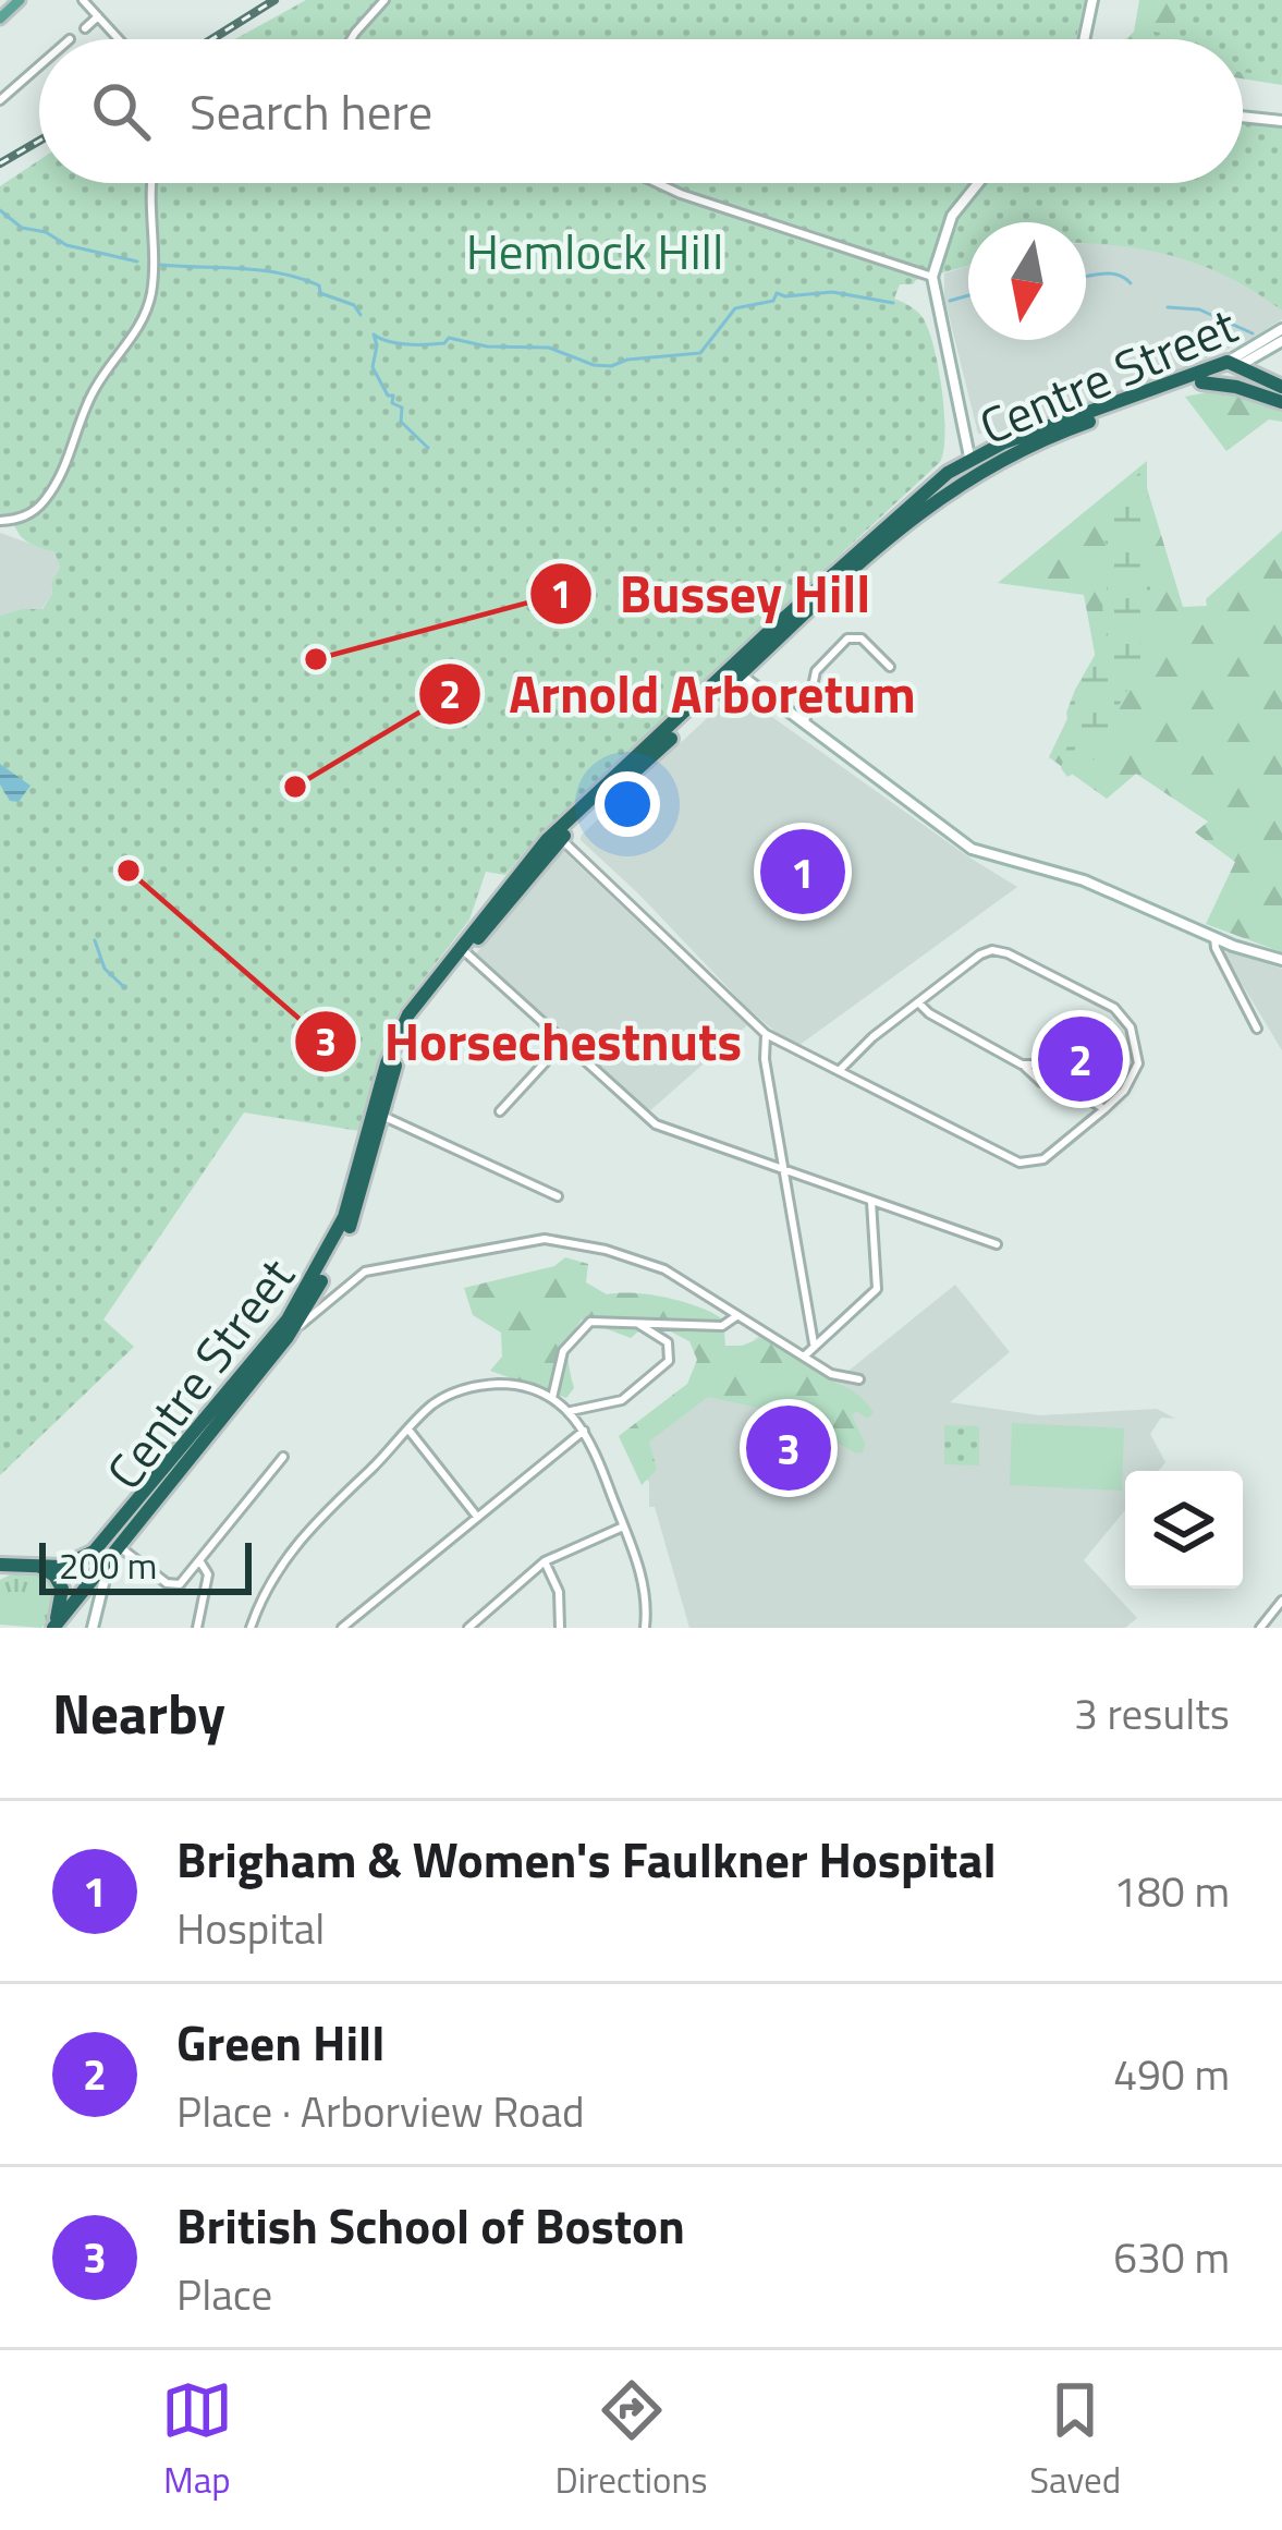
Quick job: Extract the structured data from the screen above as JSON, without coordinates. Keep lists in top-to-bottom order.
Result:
{
  "streets": {
    "highway": ["Centre Street"]
  },
  "parks": ["Hemlock Hill"],
  "places": ["Bussey Hill", "Arnold Arboretum", "Horsechestnuts"],
  "scale_bar": "200 m",
  "north": "bottom",
  "page": {
    "search": "Search here",
    "pins": ["1", "2", "3"],
    "scale": "200 m",
    "heading": ["Nearby", "3 results"],
    "list": [
      {
        "mark": "1",
        "name": "Brigham & Women's Faulkner Hospital",
        "note": "Hospital",
        "value": "180 m"
      },
      {
        "mark": "2",
        "name": "Green Hill",
        "note": "Place · Arborview Road",
        "value": "490 m"
      },
      {
        "mark": "3",
        "name": "British School of Boston",
        "note": "Place",
        "value": "630 m"
      }
    ],
    "nav": ["Map", "Directions", "Saved"]
  }
}
